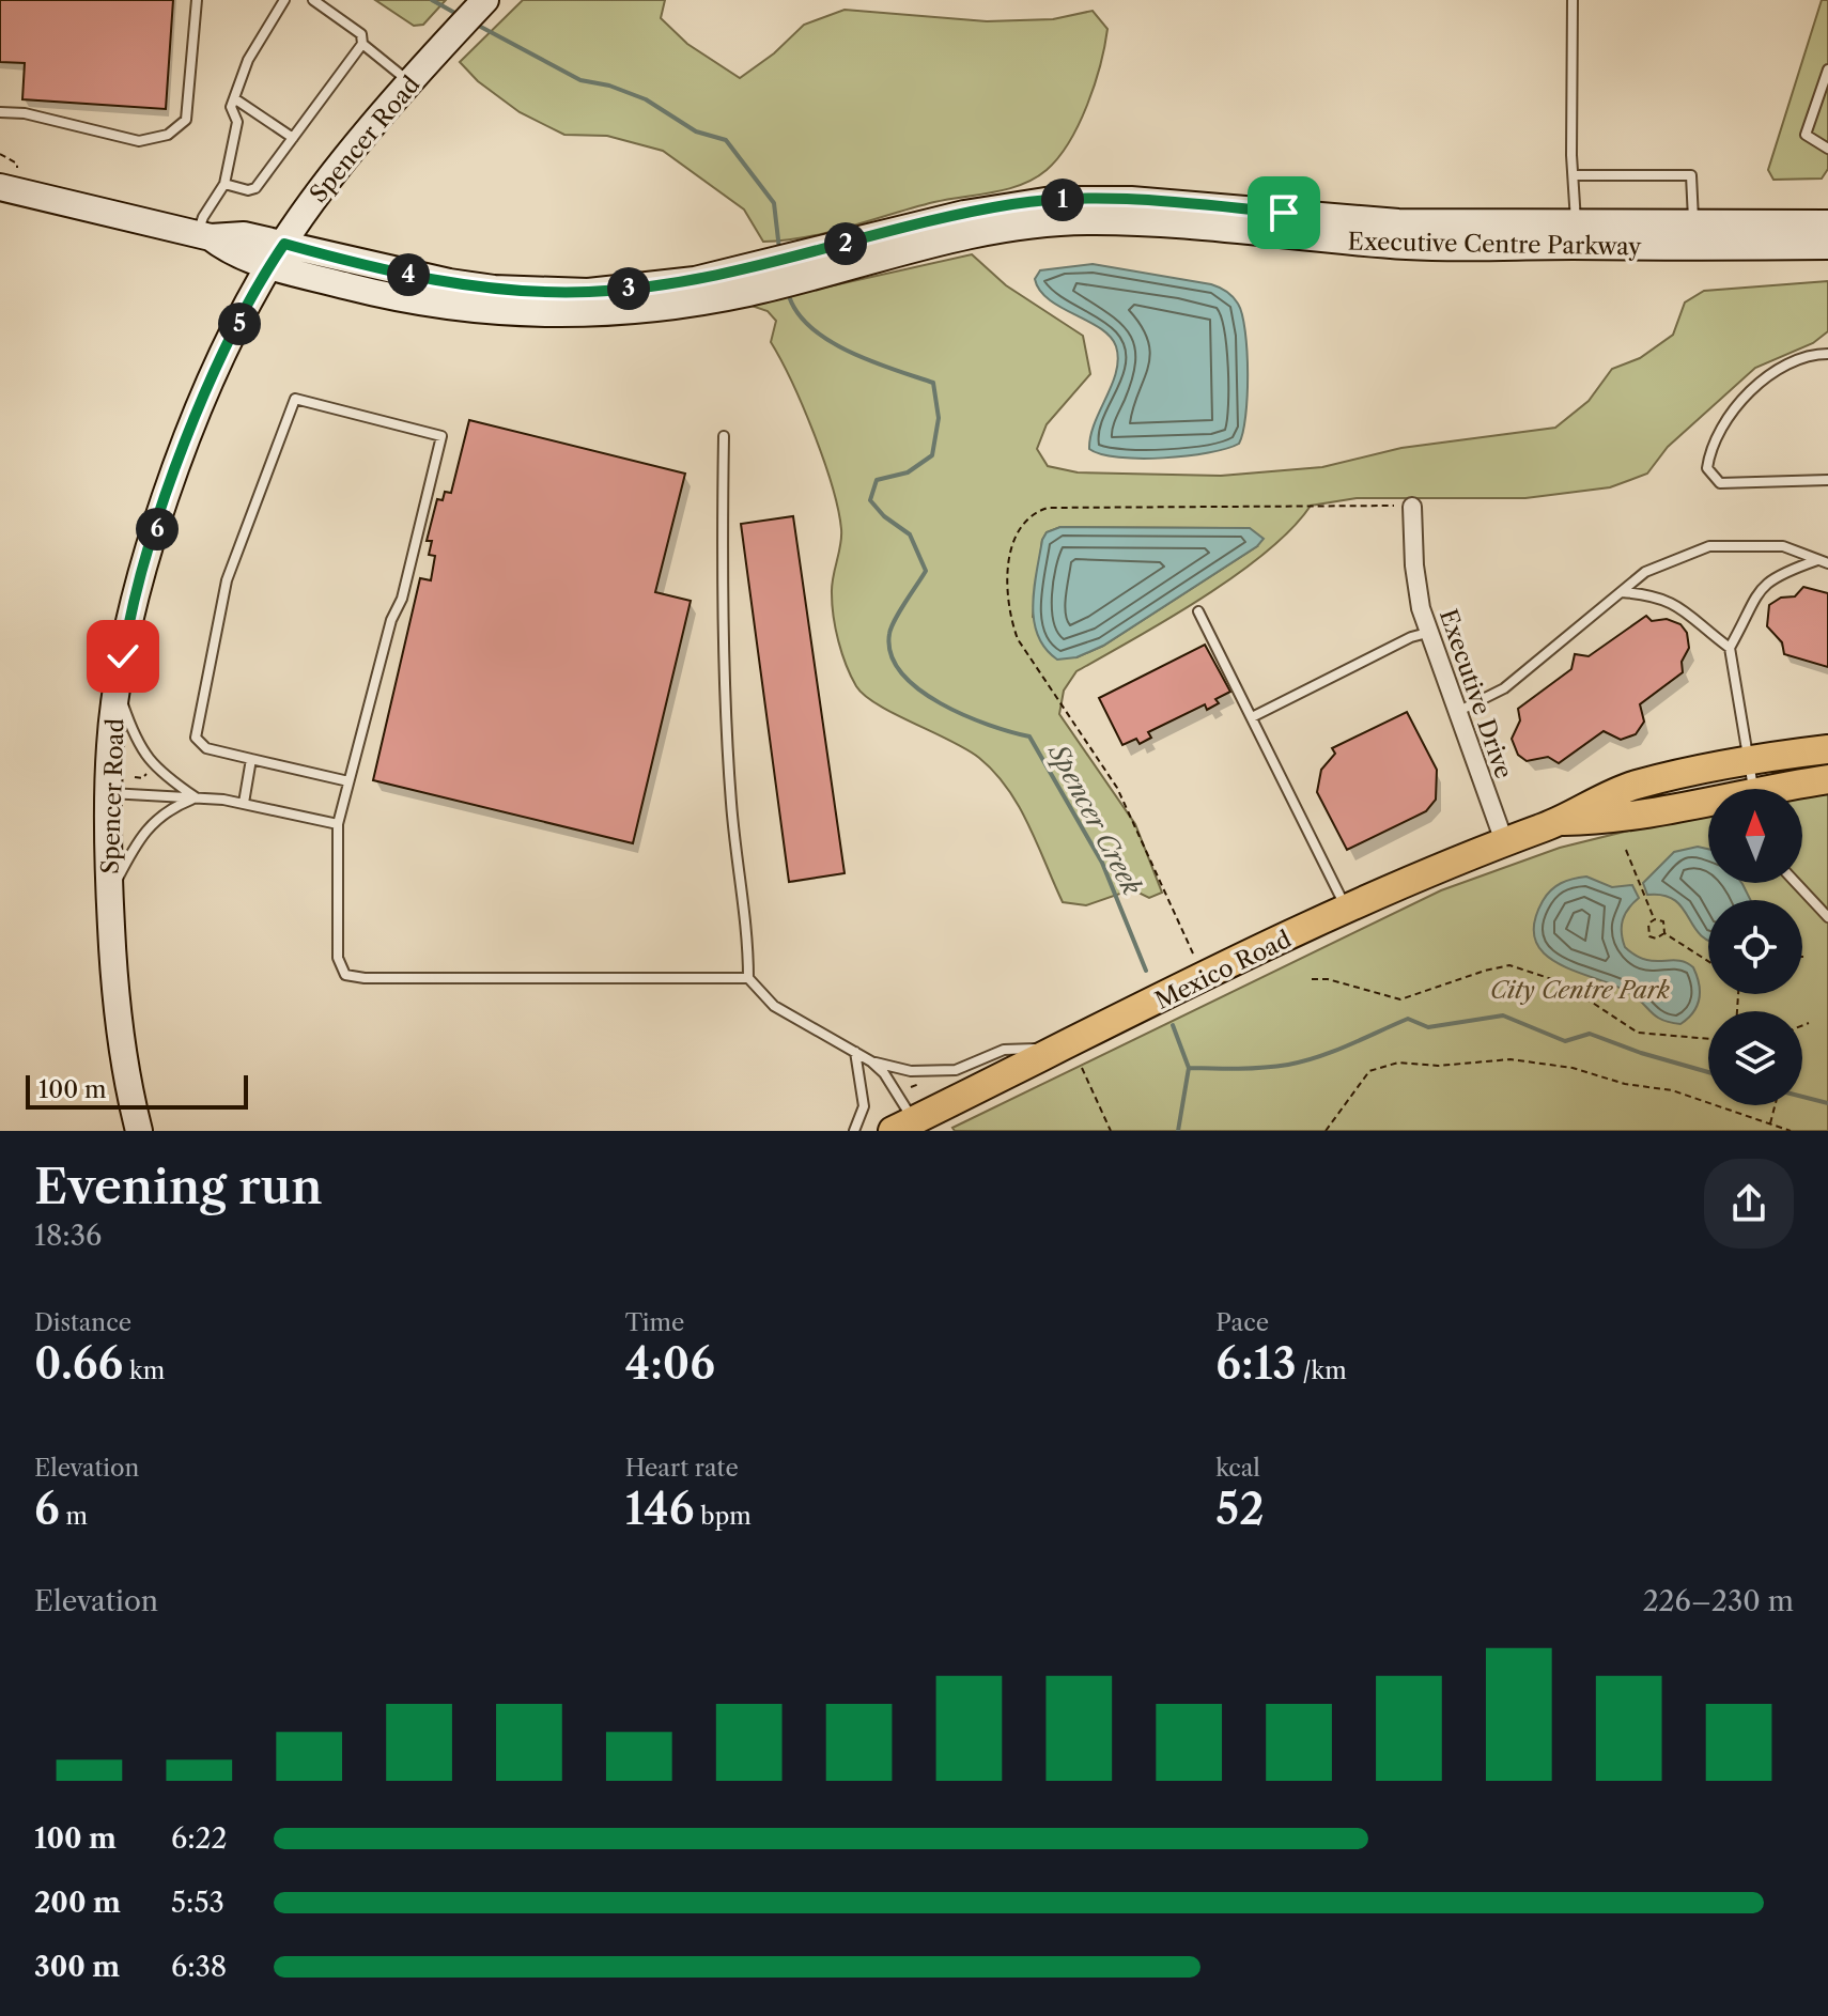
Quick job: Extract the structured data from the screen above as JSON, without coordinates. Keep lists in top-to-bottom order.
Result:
{
  "streets": {
    "main road": ["Mexico Road"],
    "street": ["Spencer Road", "Executive Centre Parkway", "Executive Drive"]
  },
  "crossings": [
    ["Spencer Road", "Executive Centre Parkway"],
    ["Executive Drive", "Mexico Road"]
  ],
  "water": ["Spencer Creek"],
  "parks": ["City Centre Park"],
  "scale_bar": "100 m",
  "north": "top",
  "page": {
    "pins": [
      "1",
      "2",
      "4",
      "3",
      "5",
      "6"
    ],
    "scale": "100 m",
    "heading": ["Evening run", "18:36"],
    "stats": [
      ["Distance", "0.66 km"],
      ["Time", "4:06"],
      ["Pace", "6:13 /km"],
      ["Elevation", "6 m"],
      ["Heart rate", "146 bpm"],
      ["kcal", "52"]
    ],
    "chart": ["Elevation", "226–230 m"],
    "list": [
      {
        "name": "100 m",
        "note": "6:22"
      },
      {
        "name": "200 m",
        "note": "5:53"
      },
      {
        "name": "300 m",
        "note": "6:38"
      }
    ]
  }
}
